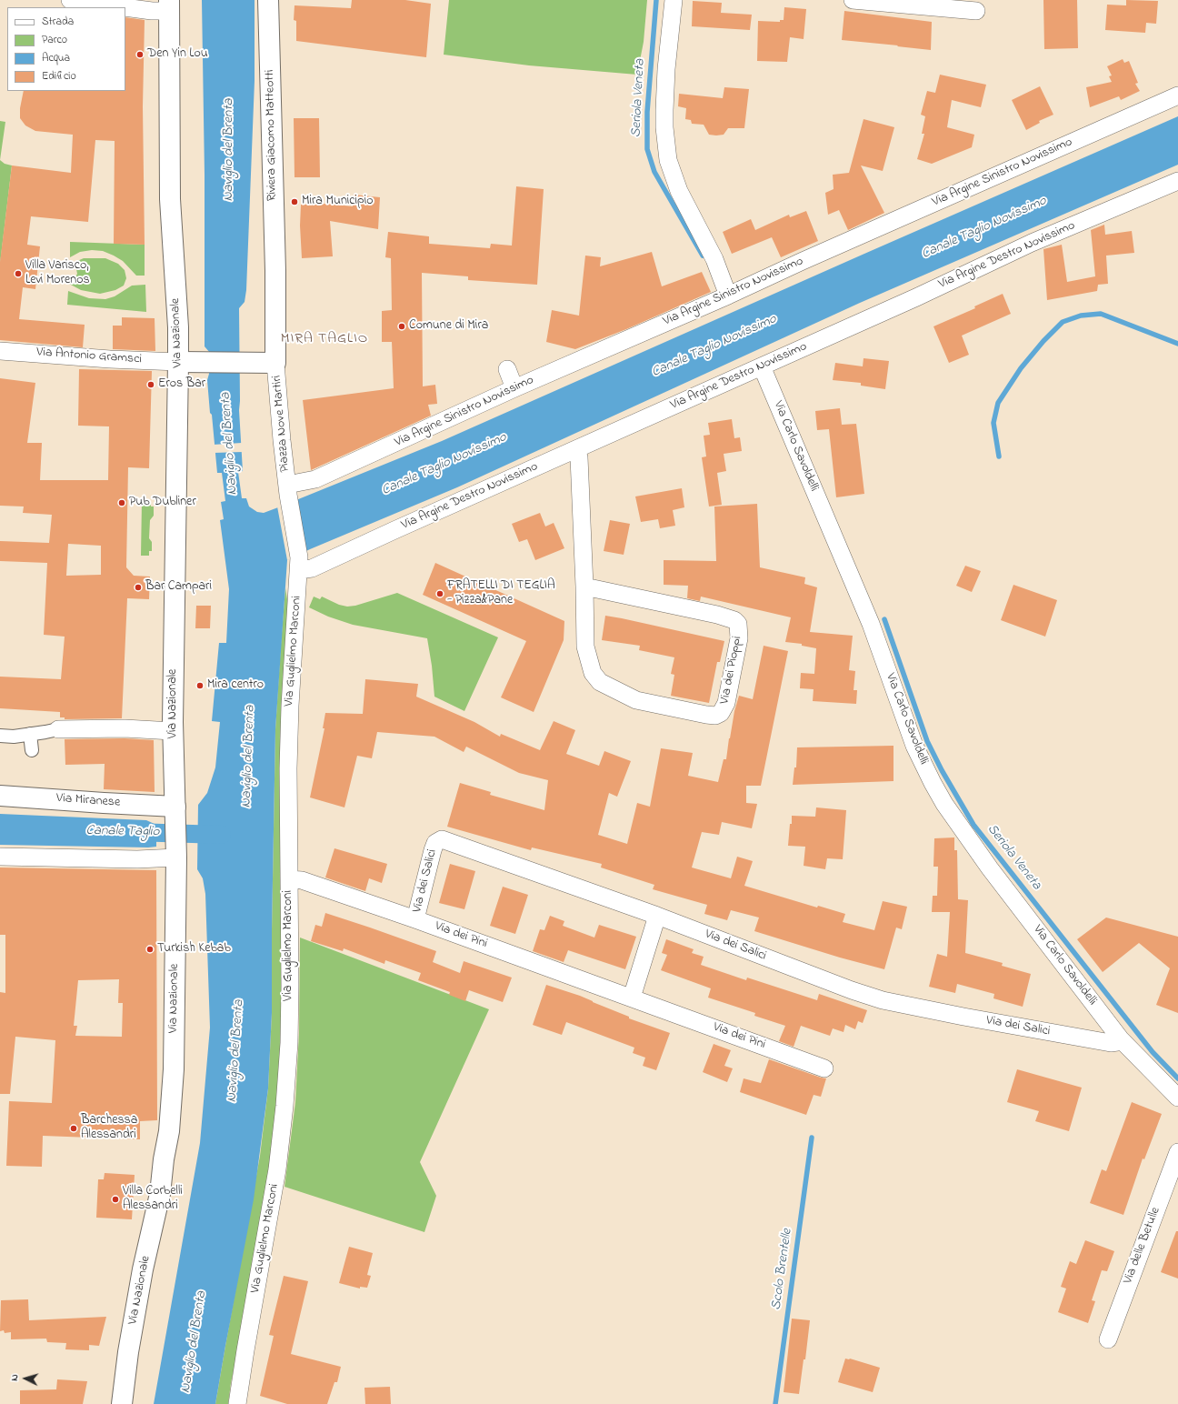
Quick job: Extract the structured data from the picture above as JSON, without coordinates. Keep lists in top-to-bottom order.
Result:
{
  "streets": {
    "main road": [
      "Riviera Giacomo Matteotti",
      "Via Nazionale",
      "Piazza Nove Martiri",
      "Via Miranese"
    ],
    "street": [
      "Via Argine Sinistro Novissimo",
      "Via Argine Destro Novissimo",
      "Via Antonio Gramsci",
      "Via Carlo Savoldelli",
      "Via Guglielmo Marconi",
      "Via dei Pioppi",
      "Via dei Salici",
      "Via dei Pini",
      "Via delle Betulle"
    ]
  },
  "crossings": [
    ["Riviera Giacomo Matteotti", "Piazza Nove Martiri"],
    ["Via Argine Sinistro Novissimo", "Piazza Nove Martiri"],
    ["Via Argine Sinistro Novissimo", "Via Guglielmo Marconi"],
    ["Via Argine Destro Novissimo", "Via Carlo Savoldelli"],
    ["Via Argine Destro Novissimo", "Via Guglielmo Marconi"],
    ["Via Argine Destro Novissimo", "Via dei Pioppi"],
    ["Via Nazionale", "Via Antonio Gramsci"],
    ["Via Nazionale", "Piazza Nove Martiri"],
    ["Via Nazionale", "Via Miranese"],
    ["Via Antonio Gramsci", "Piazza Nove Martiri"],
    ["Piazza Nove Martiri", "Via Guglielmo Marconi"],
    ["Via Carlo Savoldelli", "Via dei Salici"],
    ["Via Guglielmo Marconi", "Via dei Pini"],
    ["Via dei Salici", "Via dei Pini"]
  ],
  "districts": ["MIRA TAGLIO"],
  "water": [
    "Seriola Veneta",
    "Naviglio del Brenta",
    "Canale Taglio Novissimo",
    "Canale Taglio",
    "Scolo Brentelle"
  ],
  "places": [
    "Den Yin Lou",
    "Mira Municipio",
    "Villa Varisco, Levi Morenos",
    "Comune di Mira",
    "Eros Bar",
    "Pub Dubliner",
    "Bar Campari",
    "FRATELLI DI TEGLIA - Pizza&Pane",
    "Mira centro",
    "Turkish Kebab",
    "Barchessa Alessandri",
    "Villa Corbelli Alessandri"
  ],
  "legend": [
    "Strada",
    "Parco",
    "Acqua",
    "Edificio"
  ],
  "north": "left"
}
